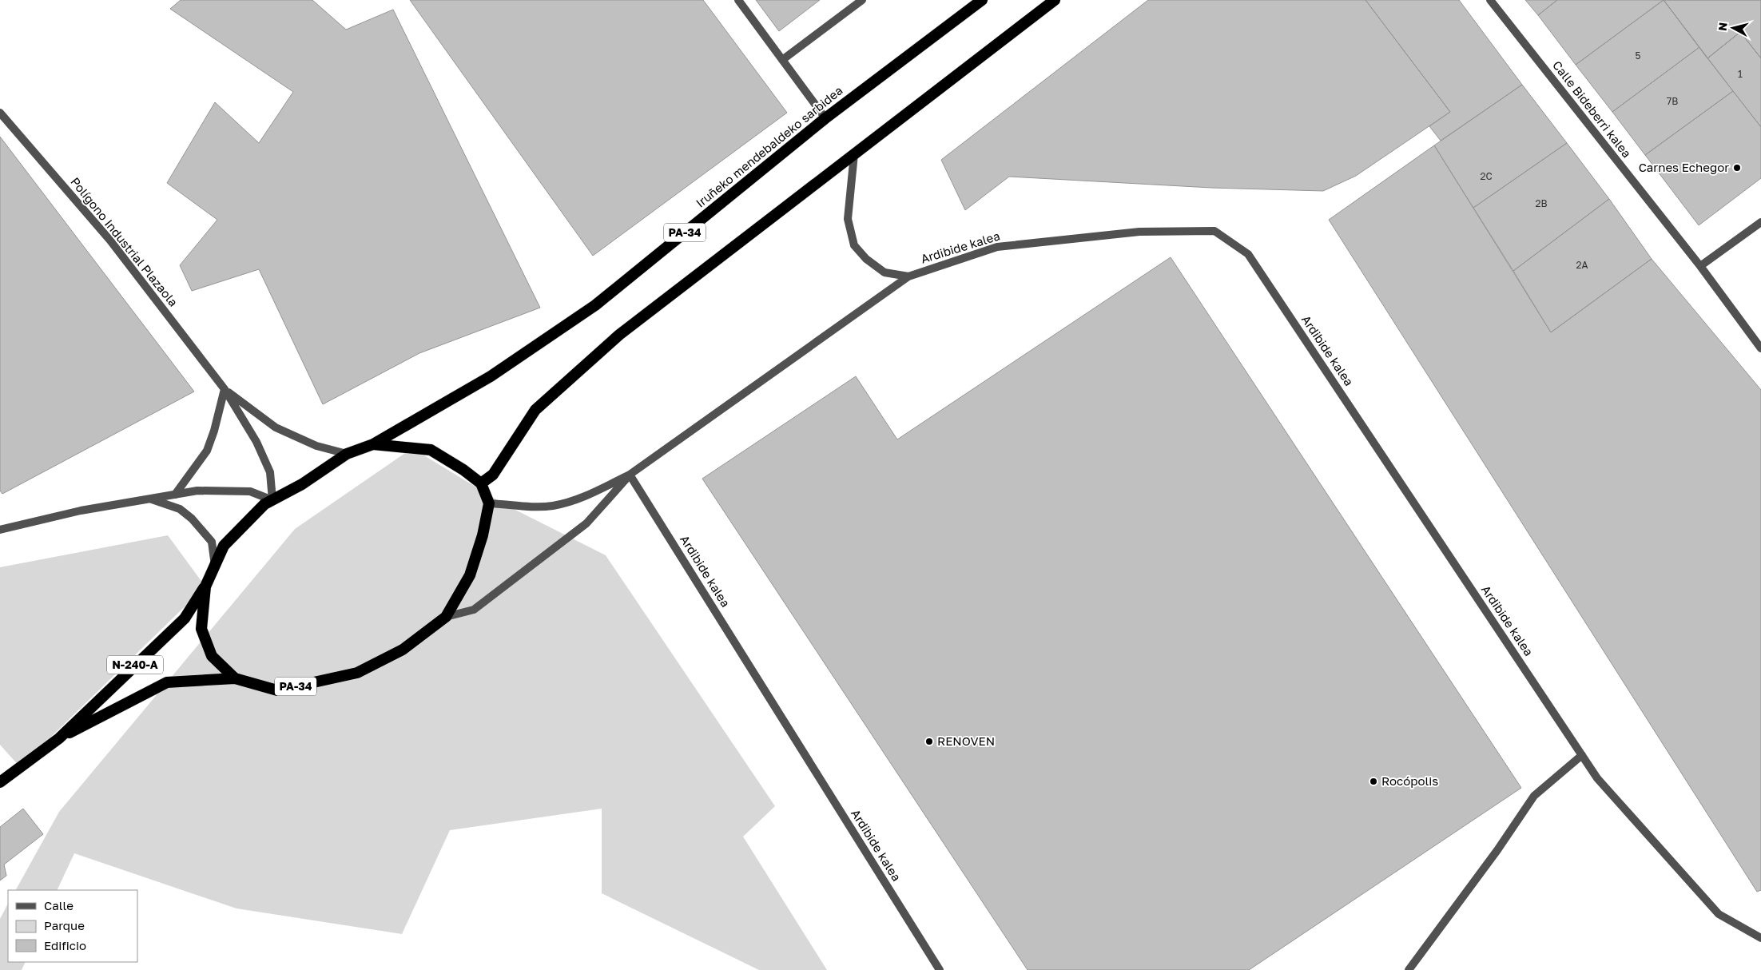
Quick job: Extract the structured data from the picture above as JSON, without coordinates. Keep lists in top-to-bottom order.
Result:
{
  "streets": {
    "highway": ["Iruñeko mendebaldeko sarbidea", "PA-34", "N-240-A"],
    "street": ["Calle Bideberri kalea", "Polígono Industrial Plazaola", "Ardibide kalea"]
  },
  "crossings": [
    ["Iruñeko mendebaldeko sarbidea", "Polígono Industrial Plazaola"],
    ["Iruñeko mendebaldeko sarbidea", "N-240-A"]
  ],
  "places": ["Carnes Echegor", "RENOVEN", "Rocópolis"],
  "house_numbers": [
    "5",
    "1",
    "7B",
    "2C",
    "2B",
    "2A"
  ],
  "legend": ["Calle", "Parque", "Edificio"],
  "north": "left"
}
